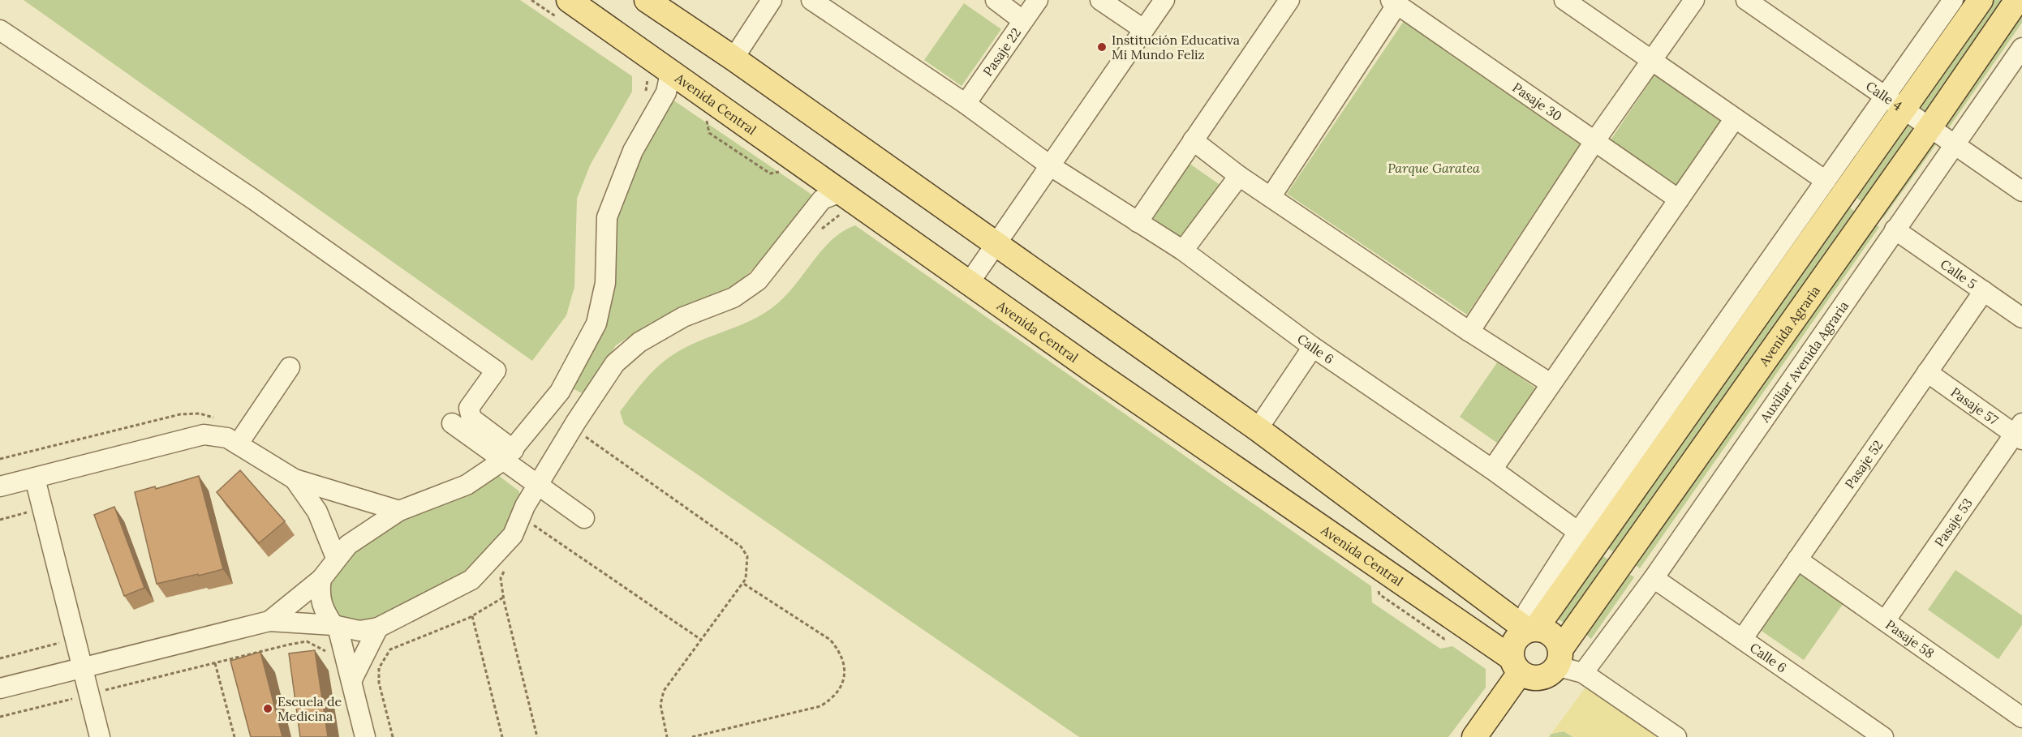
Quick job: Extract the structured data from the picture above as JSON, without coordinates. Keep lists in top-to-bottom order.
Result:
{
  "streets": {
    "main road": ["Avenida Central", "Avenida Agraria"],
    "street": [
      "Pasaje 22",
      "Calle 4",
      "Pasaje 30",
      "Calle 5",
      "Calle 6",
      "Auxiliar Avenida Agraria",
      "Pasaje 57",
      "Pasaje 52",
      "Pasaje 53",
      "Pasaje 58"
    ]
  },
  "crossings": [
    ["Pasaje 22", "Calle 6"],
    ["Calle 4", "Avenida Agraria"],
    ["Calle 4", "Auxiliar Avenida Agraria"],
    ["Avenida Central", "Avenida Agraria"],
    ["Calle 5", "Auxiliar Avenida Agraria"],
    ["Calle 5", "Pasaje 52"],
    ["Calle 6", "Auxiliar Avenida Agraria"],
    ["Calle 6", "Pasaje 52"],
    ["Pasaje 57", "Pasaje 52"],
    ["Pasaje 57", "Pasaje 53"],
    ["Pasaje 52", "Pasaje 58"],
    ["Pasaje 53", "Pasaje 58"]
  ],
  "parks": ["Parque Garatea"],
  "places": ["Institución Educativa Mi Mundo Feliz", "Escuela de Medicina"]
}
